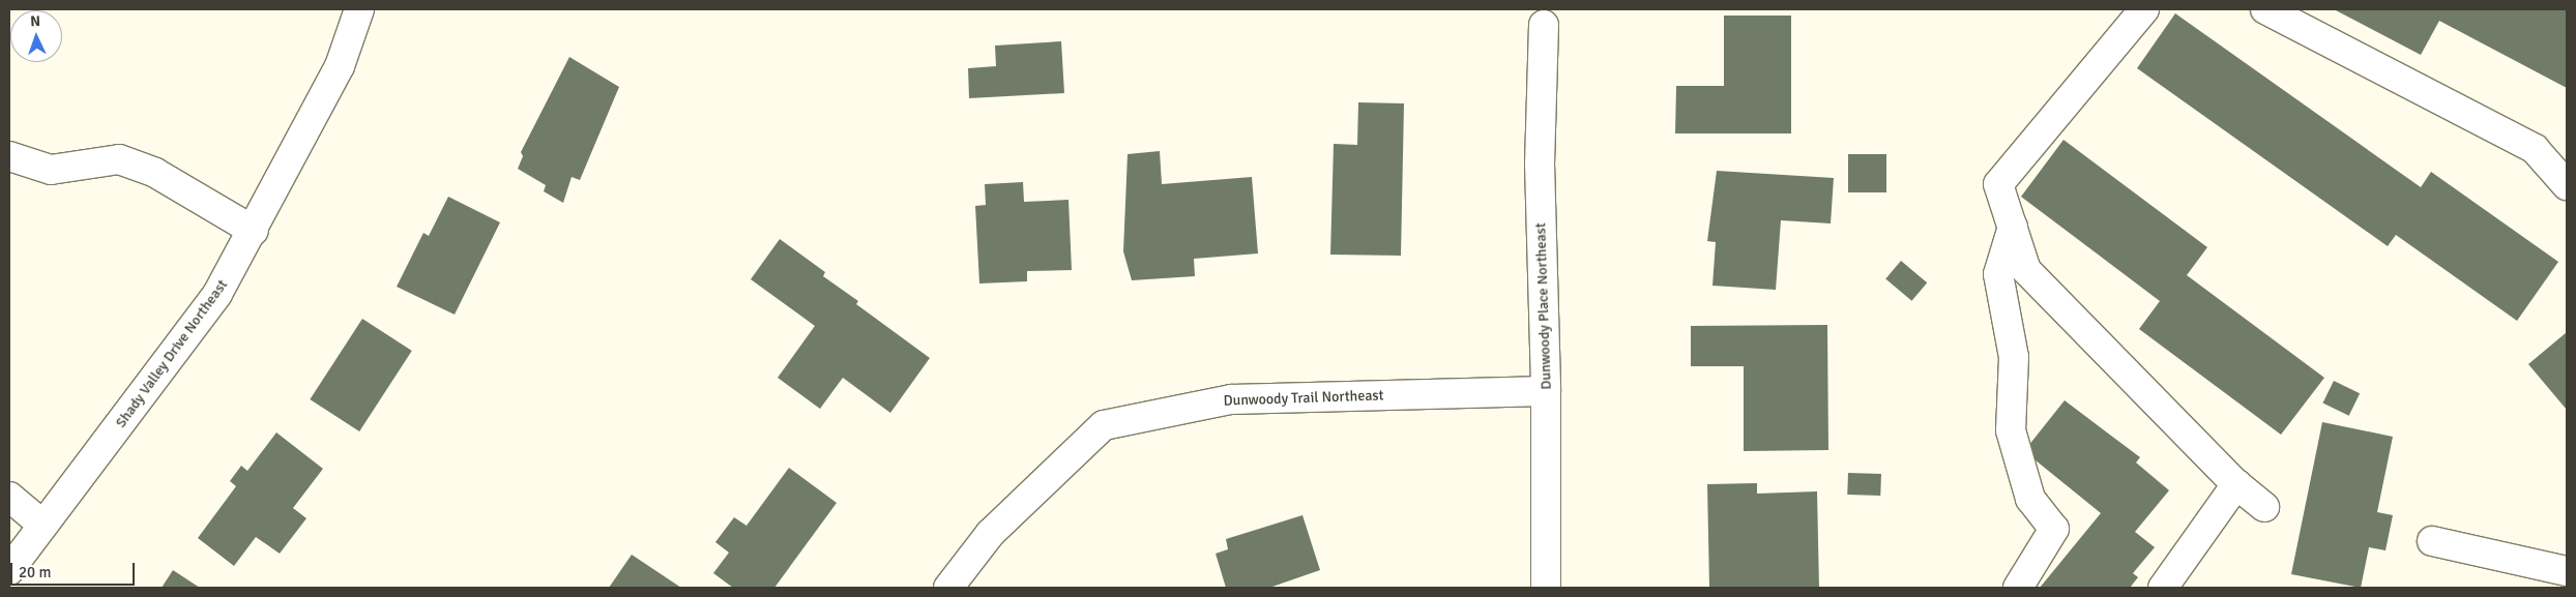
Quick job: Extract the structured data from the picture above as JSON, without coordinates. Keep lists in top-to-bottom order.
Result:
{
  "streets": {
    "street": ["Dunwoody Place Northeast", "Shady Valley Drive Northeast", "Dunwoody Trail Northeast"]
  },
  "crossings": [
    ["Dunwoody Place Northeast", "Dunwoody Trail Northeast"]
  ],
  "scale_bar": "20 m",
  "north": "top"
}
